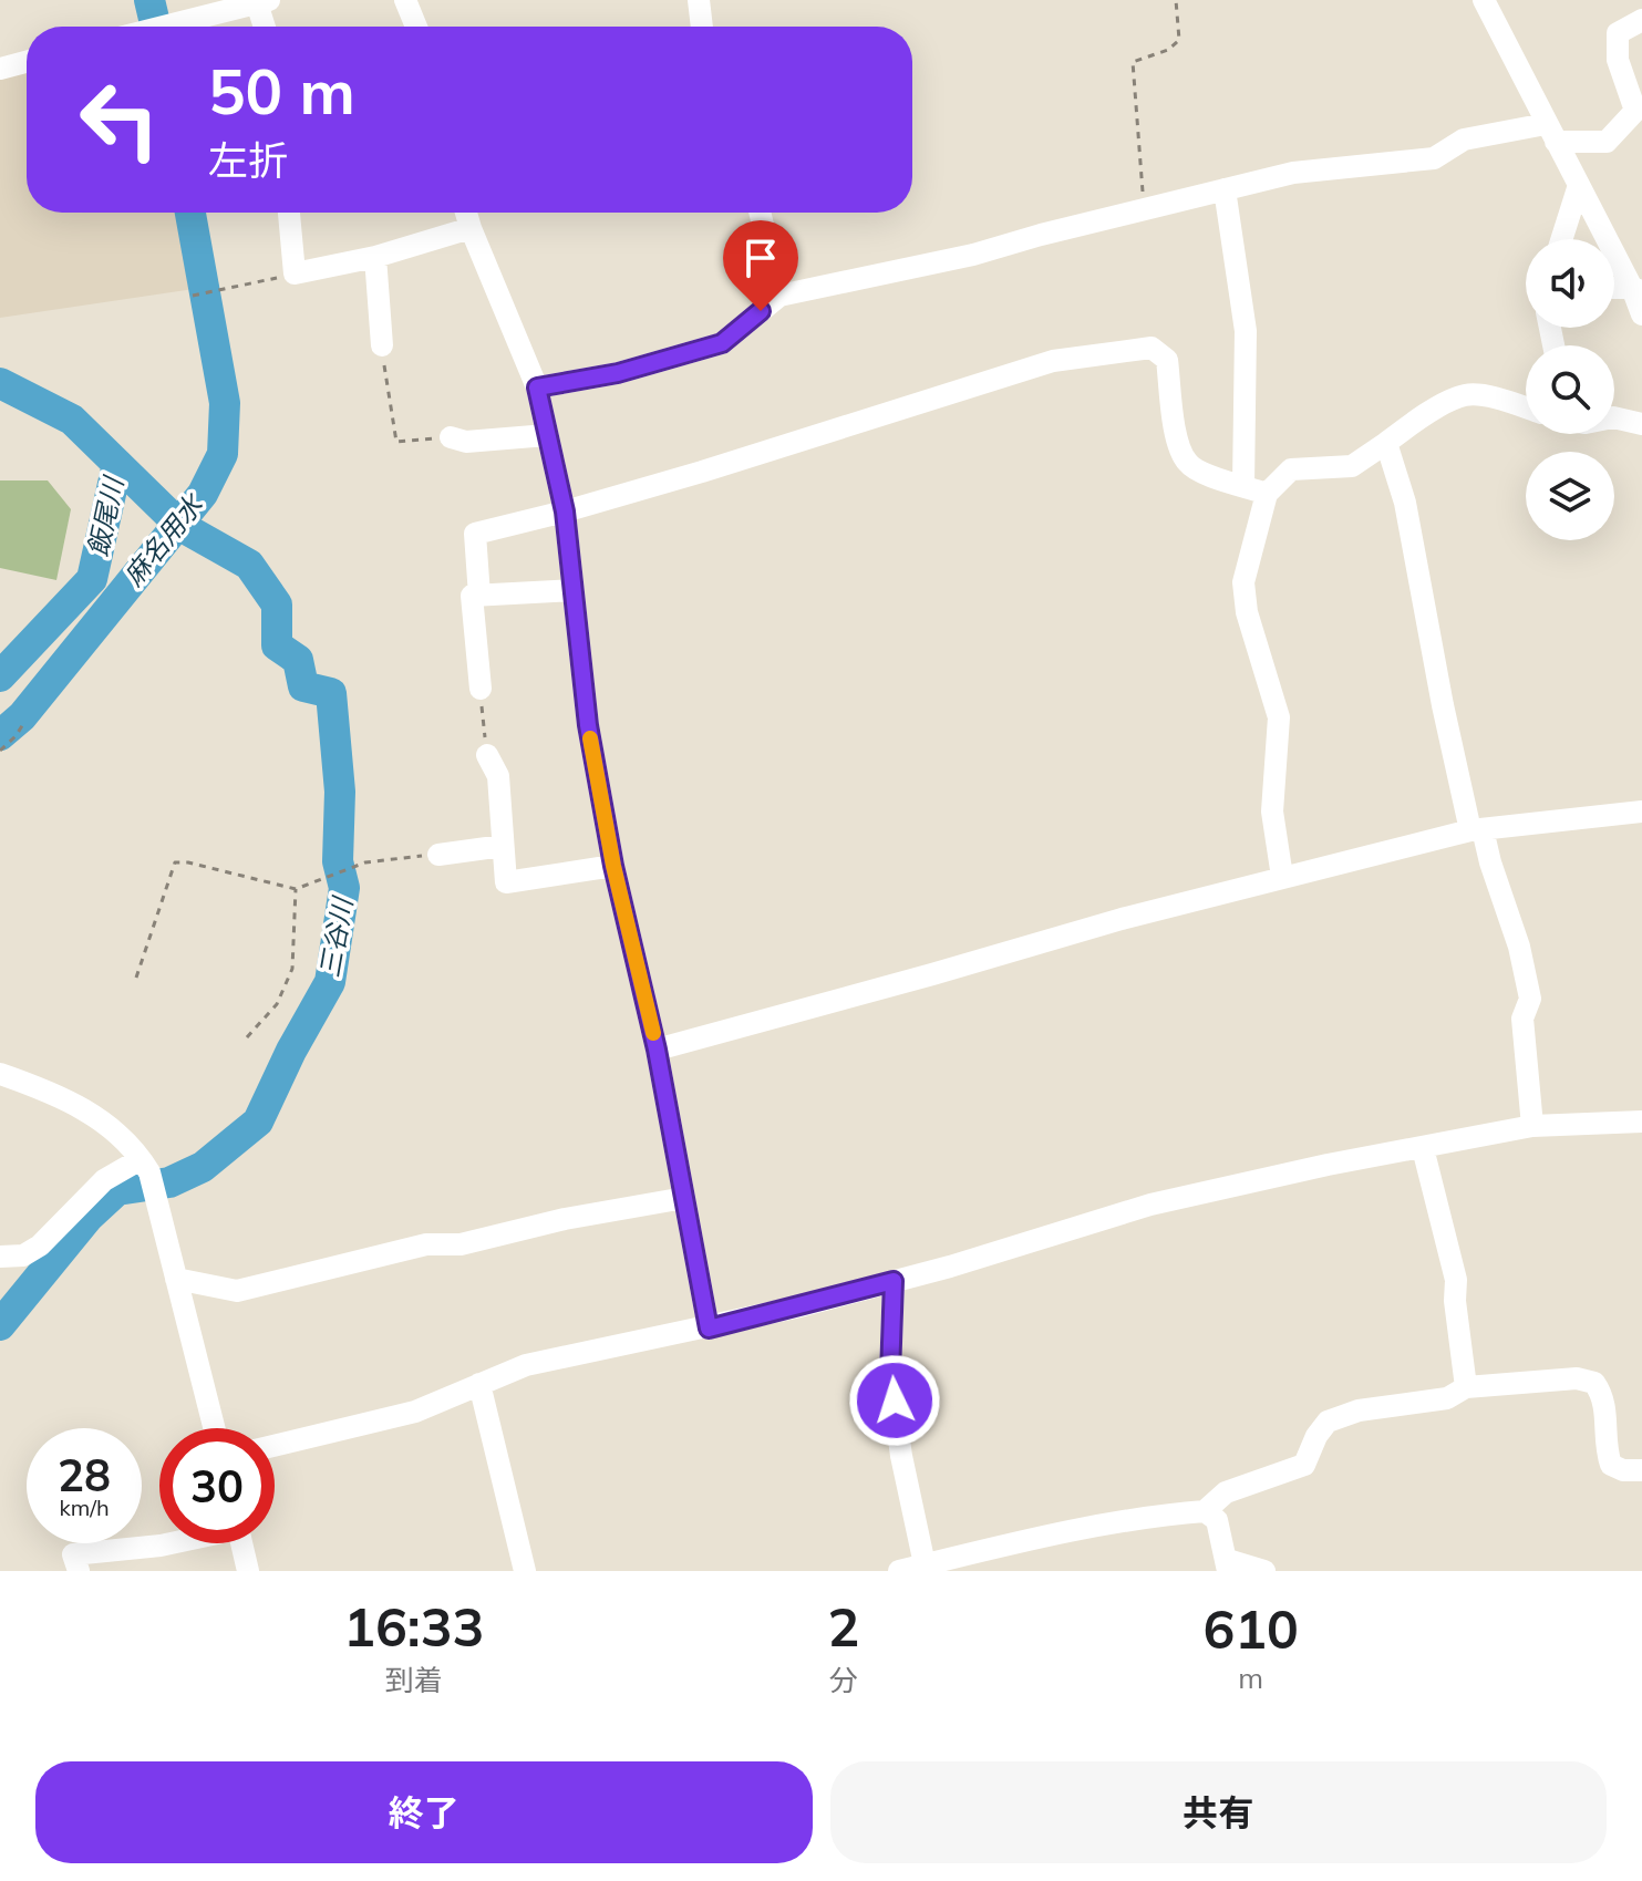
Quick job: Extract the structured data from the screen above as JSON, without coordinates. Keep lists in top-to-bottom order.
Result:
{
  "water": ["飯尾川", "麻名用水", "三谷川"],
  "page": {
    "turn": ["50 m", "左折"],
    "speed": "28 km/h",
    "limit": "30",
    "eta": [
      "16:33",
      "到着",
      "2",
      "分",
      "610",
      "m"
    ],
    "buttons": ["終了", "共有"]
  }
}
